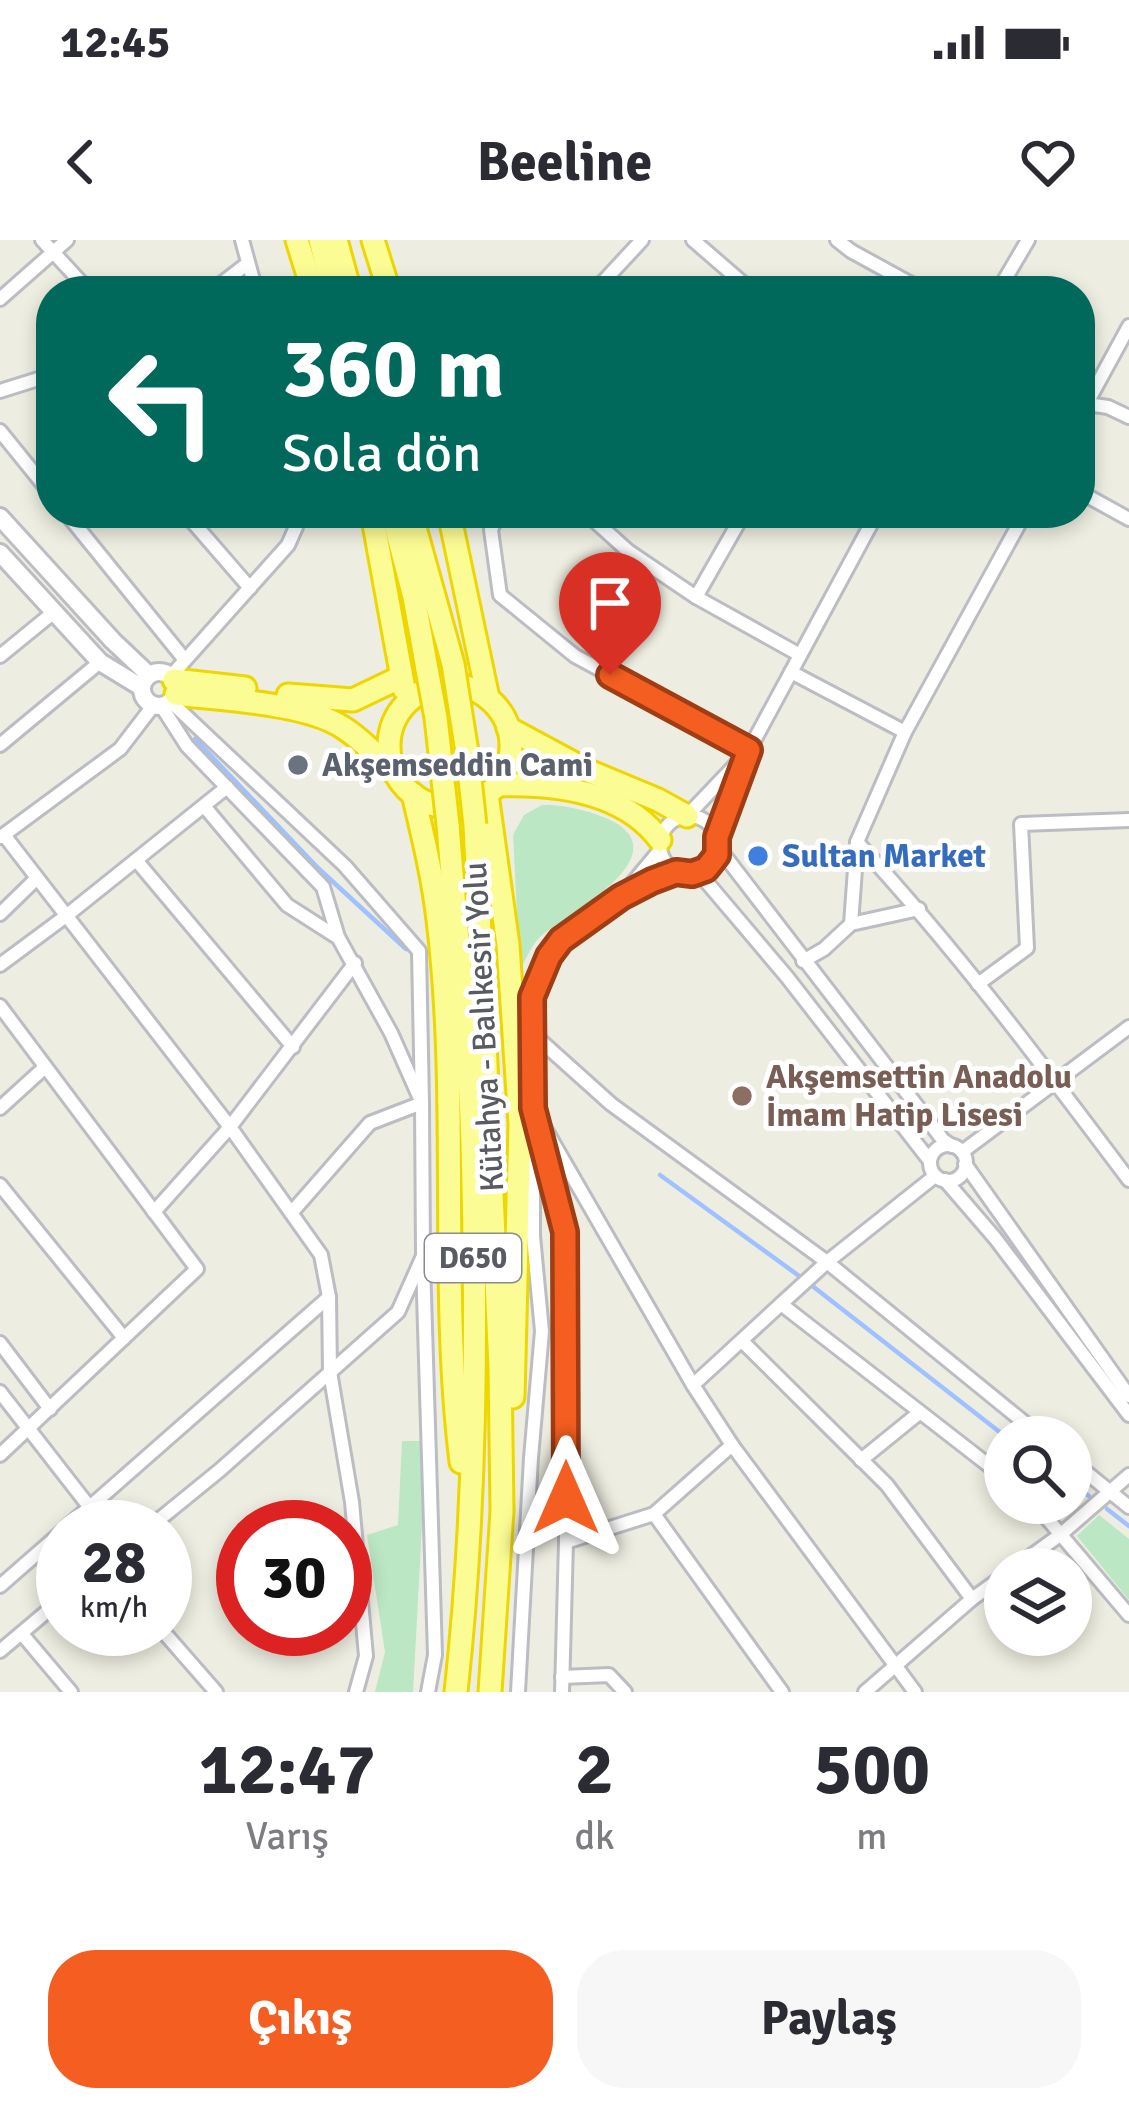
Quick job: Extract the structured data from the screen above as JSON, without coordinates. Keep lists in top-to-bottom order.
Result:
{
  "streets": {
    "highway": ["Kütahya - Balıkesir Yolu", "D650"]
  },
  "places": ["Akşemseddin Cami", "Sultan Market", "Akşemsettin Anadolu İmam Hatip Lisesi"],
  "page": {
    "status": "12:45",
    "header": "Beeline",
    "turn": ["360 m", "Sola dön"],
    "speed": "28 km/h",
    "limit": "30",
    "eta": [
      "12:47",
      "Varış",
      "2",
      "dk",
      "500",
      "m"
    ],
    "buttons": ["Çıkış", "Paylaş"]
  }
}
